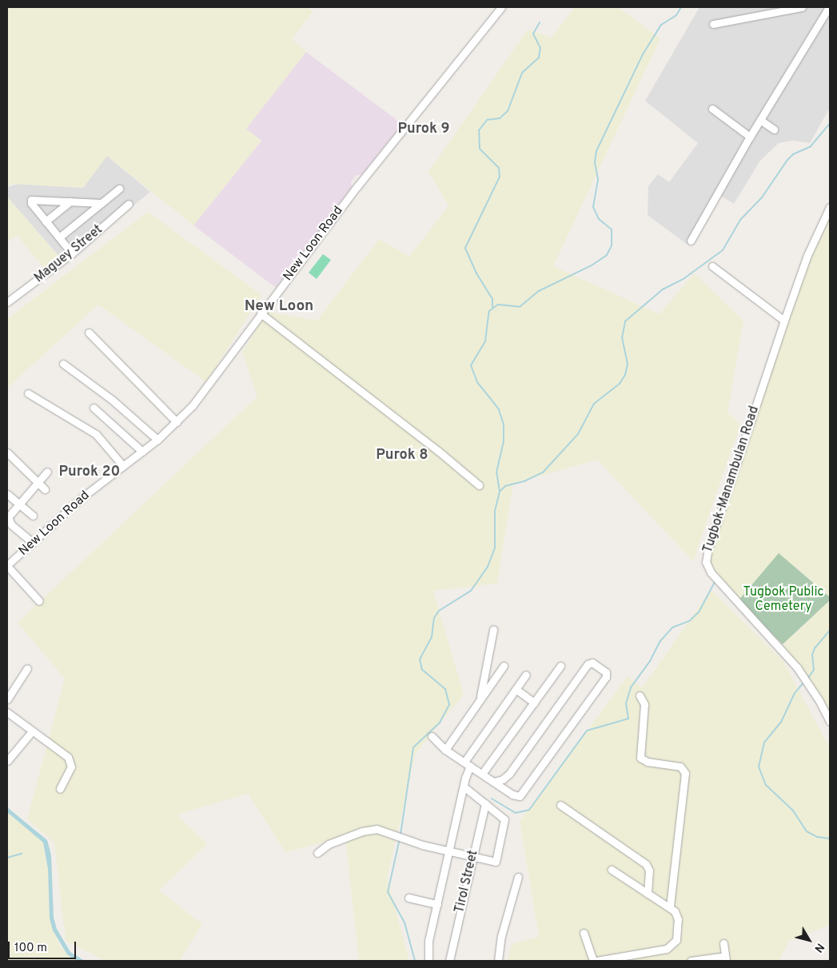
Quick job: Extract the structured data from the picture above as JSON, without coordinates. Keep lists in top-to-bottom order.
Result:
{
  "streets": {
    "street": [
      "New Loon Road",
      "Maguey Street",
      "Tugbok-Manambulan Road",
      "Tirol Street"
    ]
  },
  "districts": [
    "Purok 9",
    "New Loon",
    "Purok 8",
    "Purok 20"
  ],
  "parks": ["Tugbok Public Cemetery"],
  "scale_bar": "100 m",
  "north": "bottom right"
}
